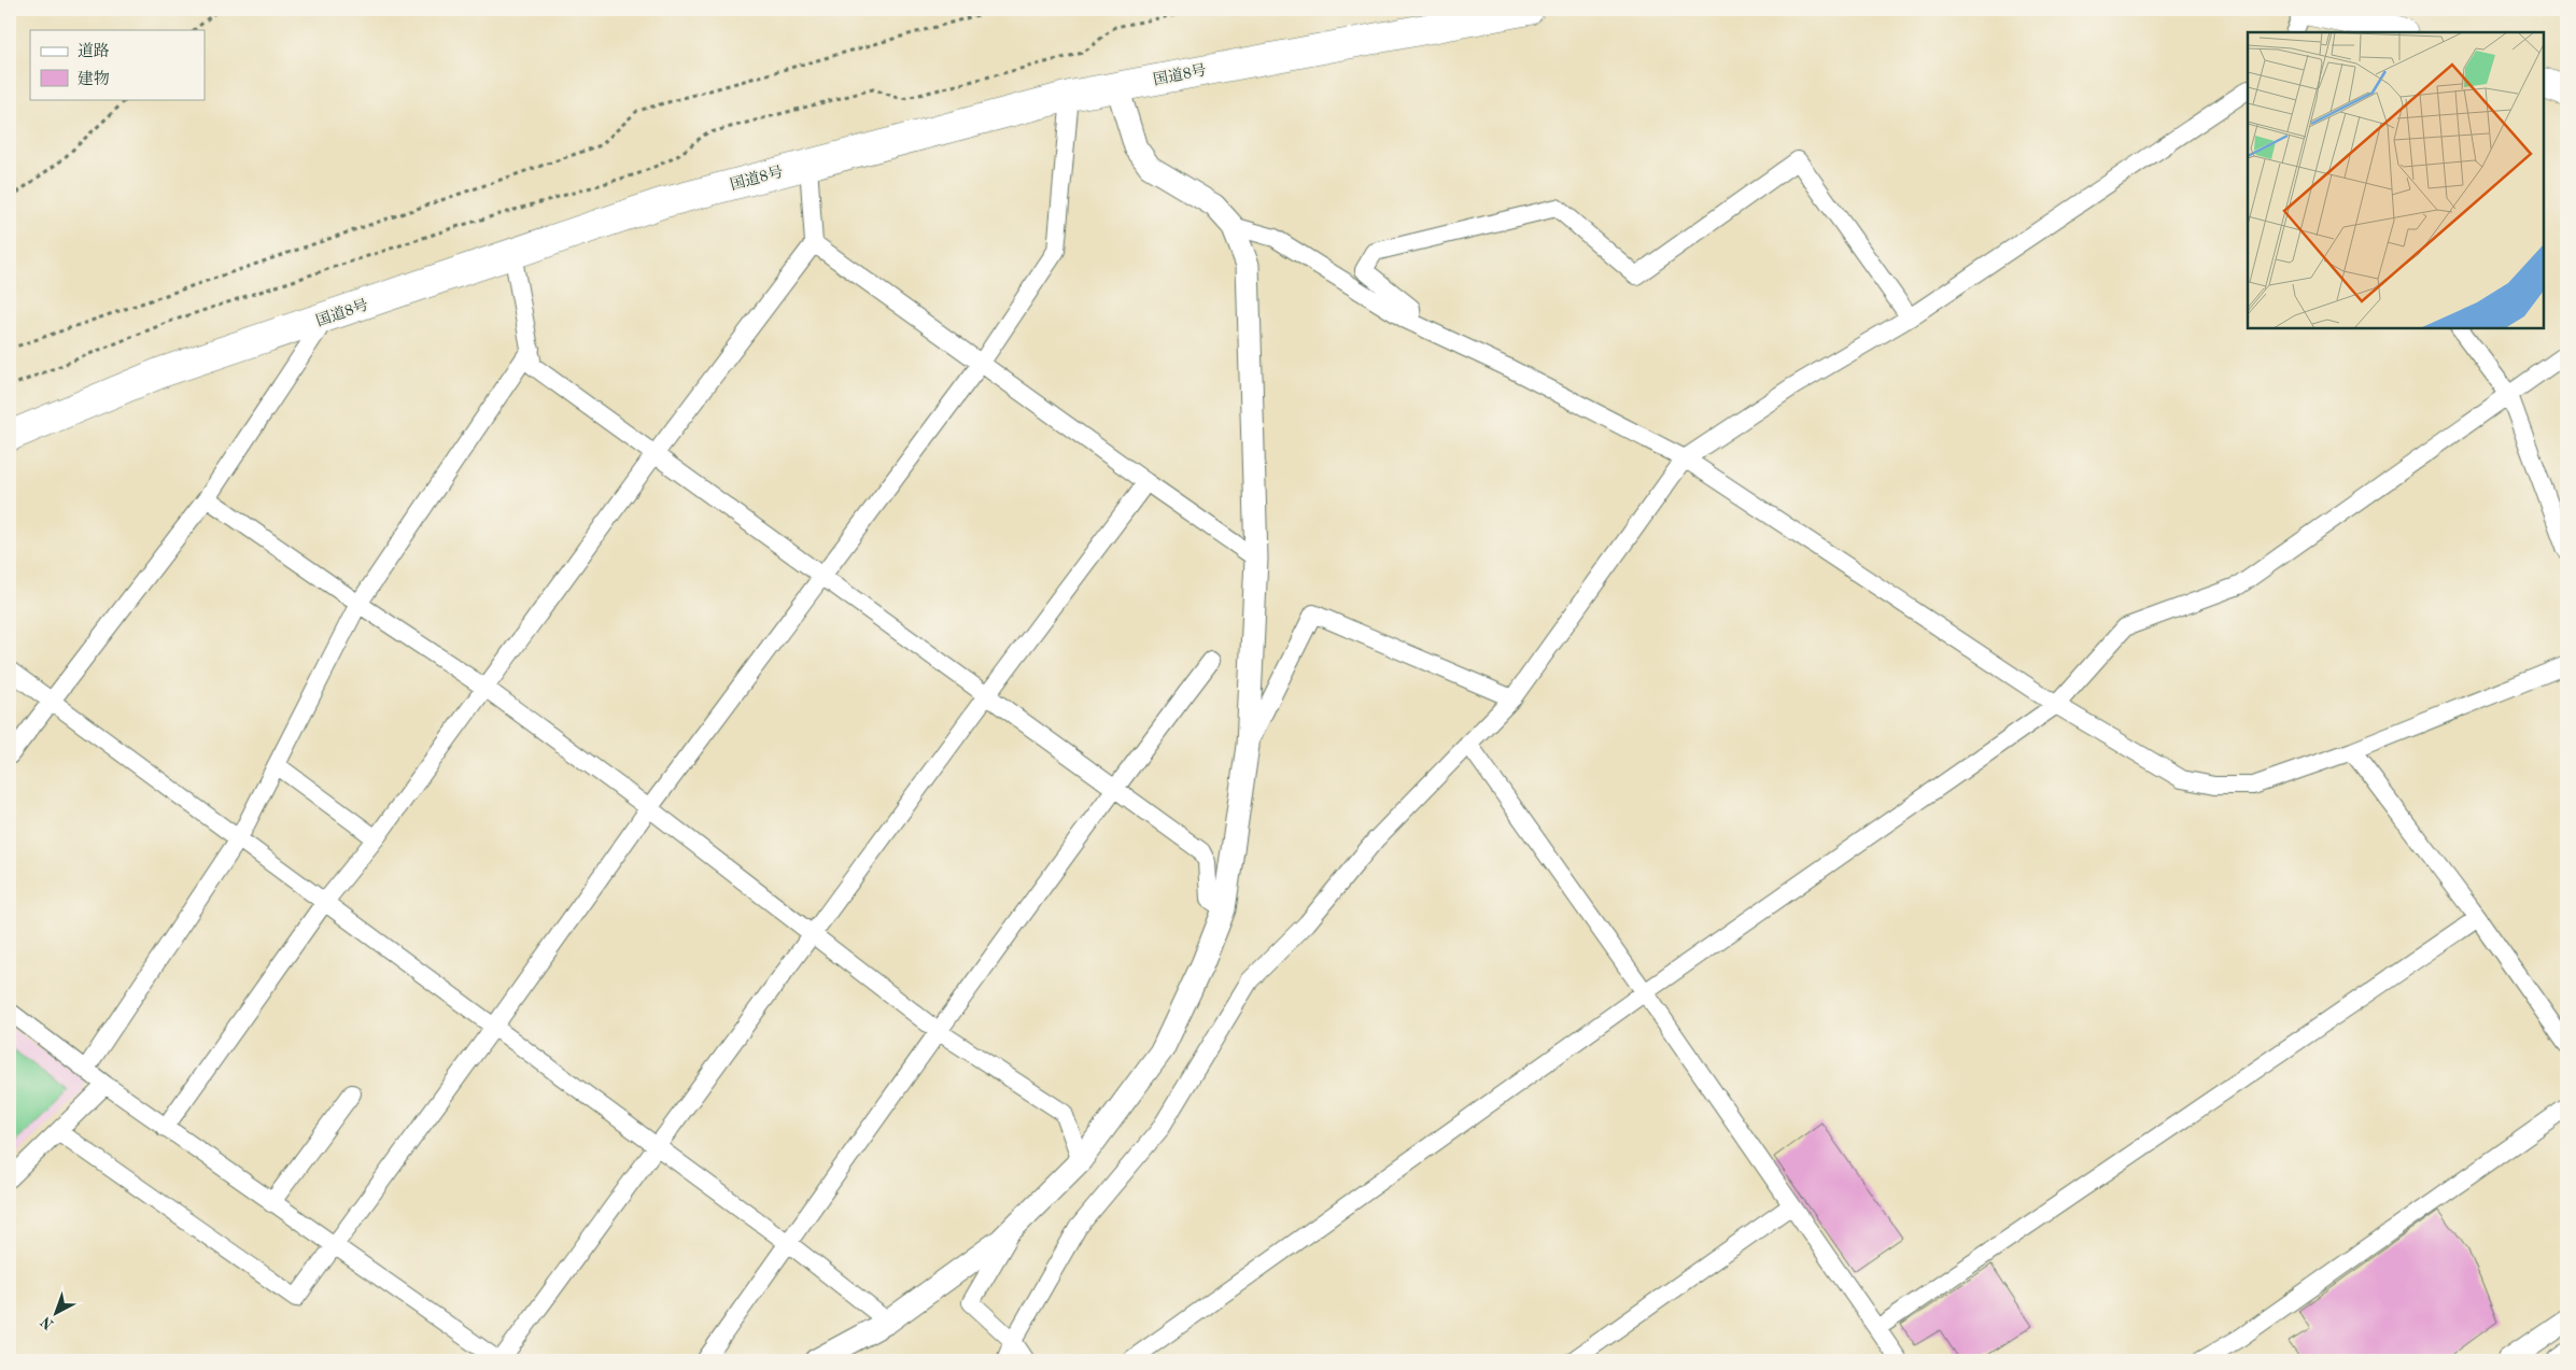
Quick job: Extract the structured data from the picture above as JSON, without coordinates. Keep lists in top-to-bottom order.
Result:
{
  "streets": {
    "highway": ["国道8号"]
  },
  "legend": ["道路", "建物"],
  "north": "bottom left"
}
